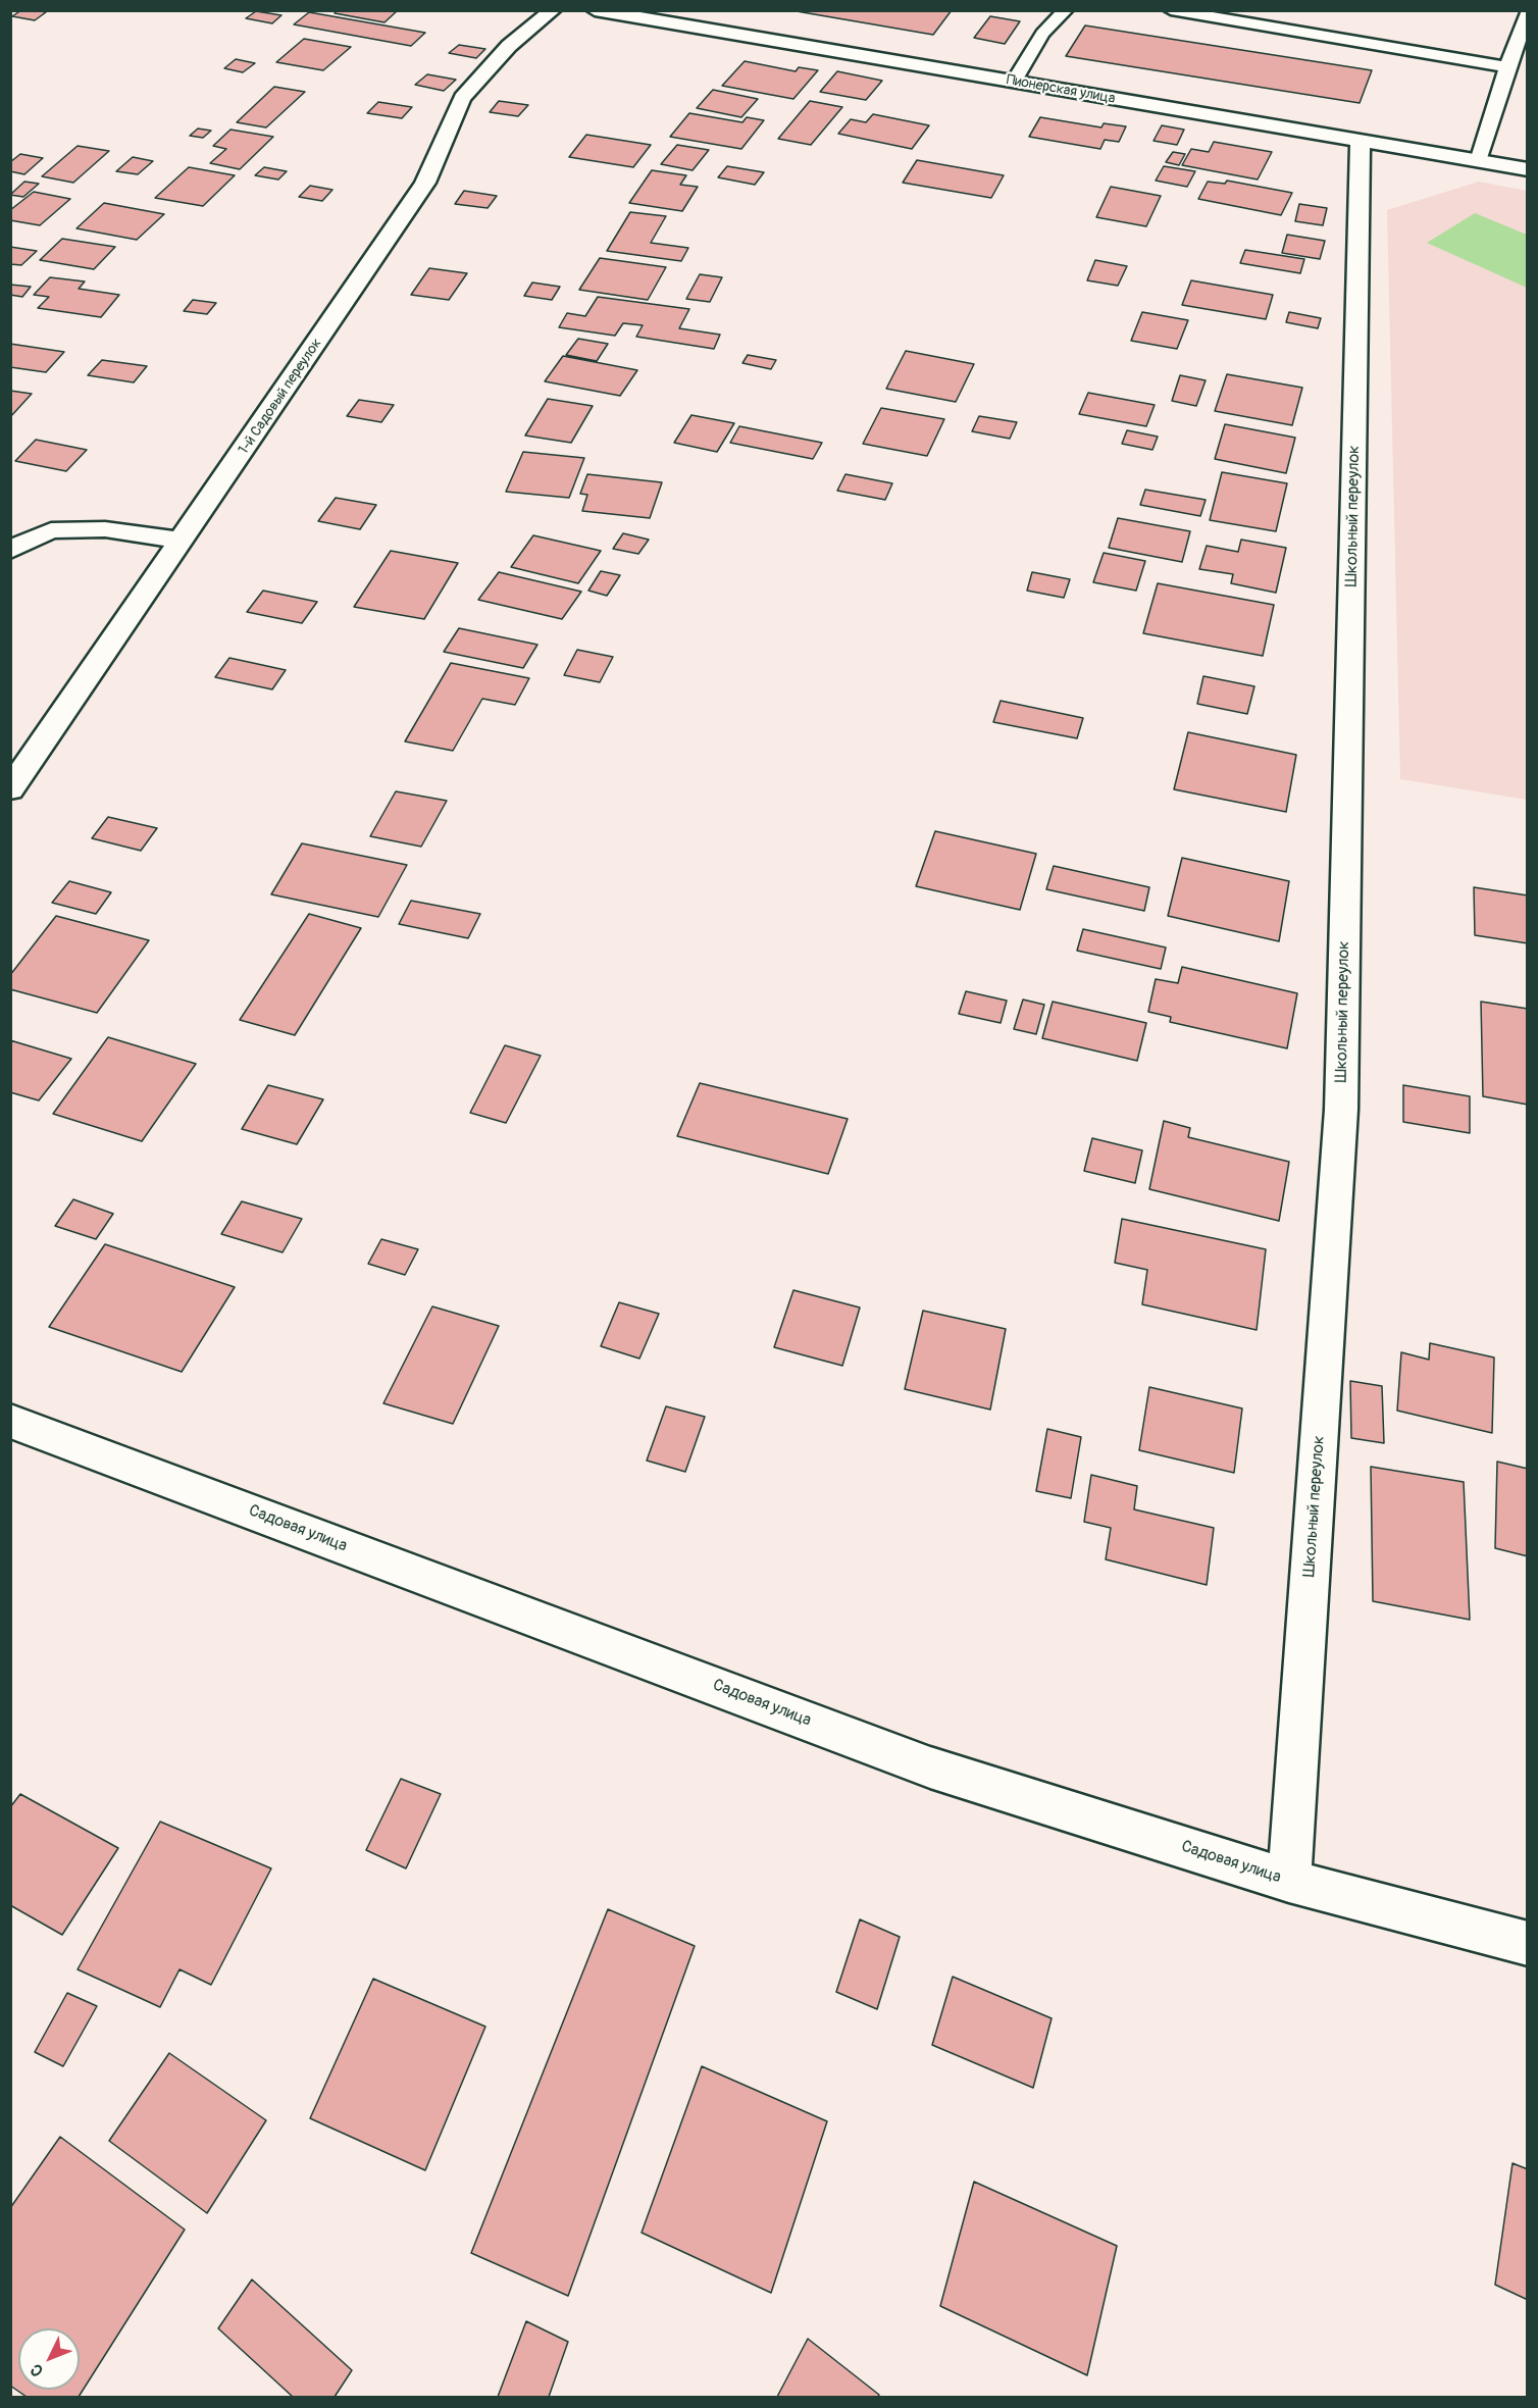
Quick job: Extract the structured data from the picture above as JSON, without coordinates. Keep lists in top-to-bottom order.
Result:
{
  "streets": {
    "street": [
      "Пионерская улица",
      "1-й Садовый переулок",
      "Школьный переулок",
      "Садовая улица"
    ]
  },
  "crossings": [
    ["Пионерская улица", "Школьный переулок"],
    ["Школьный переулок", "Садовая улица"]
  ],
  "north": "bottom left"
}
